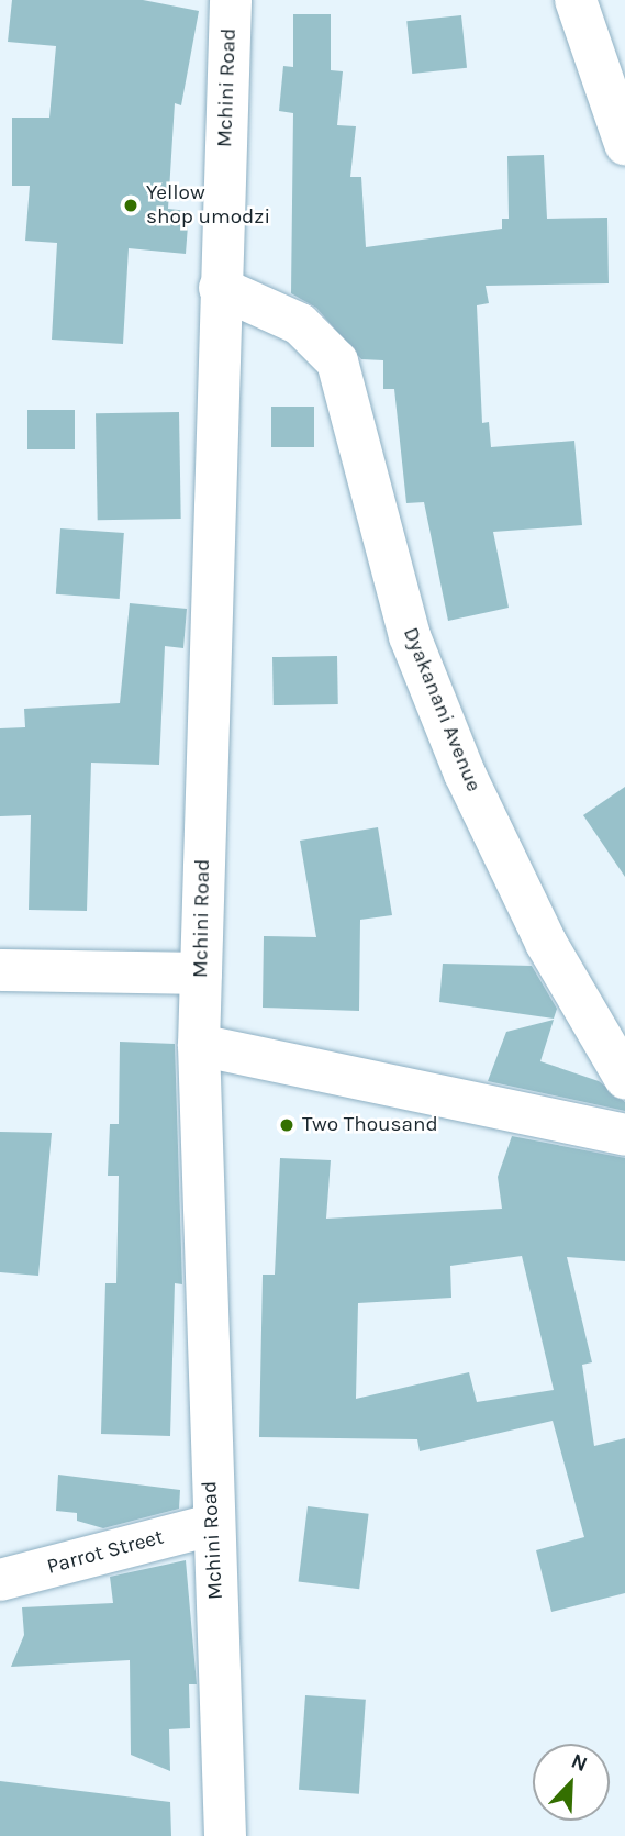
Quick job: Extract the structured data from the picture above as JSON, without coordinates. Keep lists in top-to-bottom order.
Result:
{
  "streets": {
    "street": ["Mchini Road", "Dyakanani Avenue", "Parrot Street"]
  },
  "crossings": [
    ["Mchini Road", "Dyakanani Avenue"],
    ["Mchini Road", "Parrot Street"]
  ],
  "places": ["Yellow shop umodzi", "Two Thousand"],
  "north": "top right"
}
